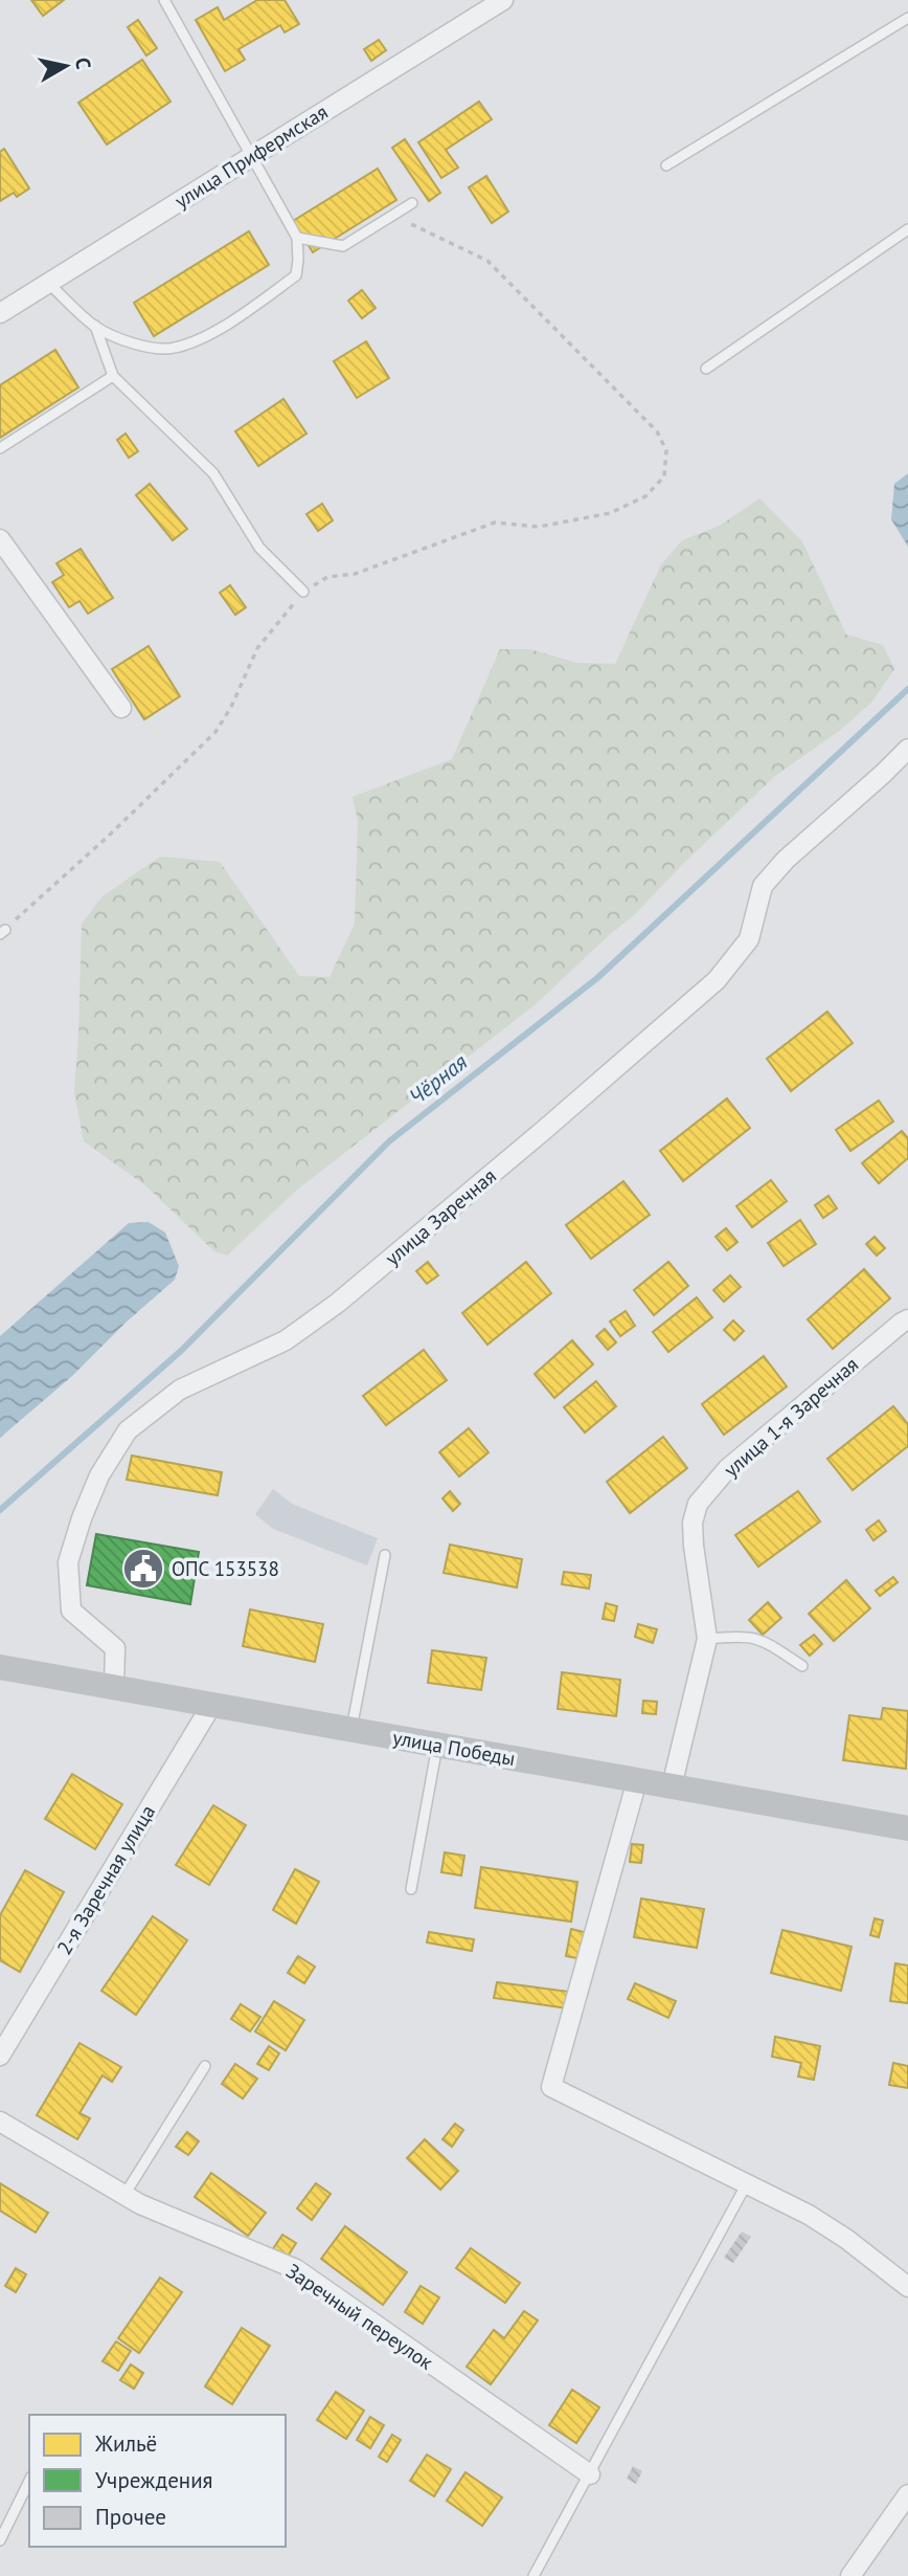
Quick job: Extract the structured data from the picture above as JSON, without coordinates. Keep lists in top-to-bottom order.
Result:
{
  "streets": {
    "street": [
      "улица Прифермская",
      "улица Заречная",
      "улица 1-я Заречная",
      "улица Победы",
      "2-я Заречная улица",
      "Заречный переулок"
    ]
  },
  "crossings": [
    ["улица Заречная", "улица Победы"],
    ["улица 1-я Заречная", "улица Победы"],
    ["улица Победы", "2-я Заречная улица"]
  ],
  "water": ["Чёрная"],
  "places": {
    "public building": ["ОПС 153538"]
  },
  "legend": ["Жильё", "Учреждения", "Прочее"],
  "north": "right"
}
